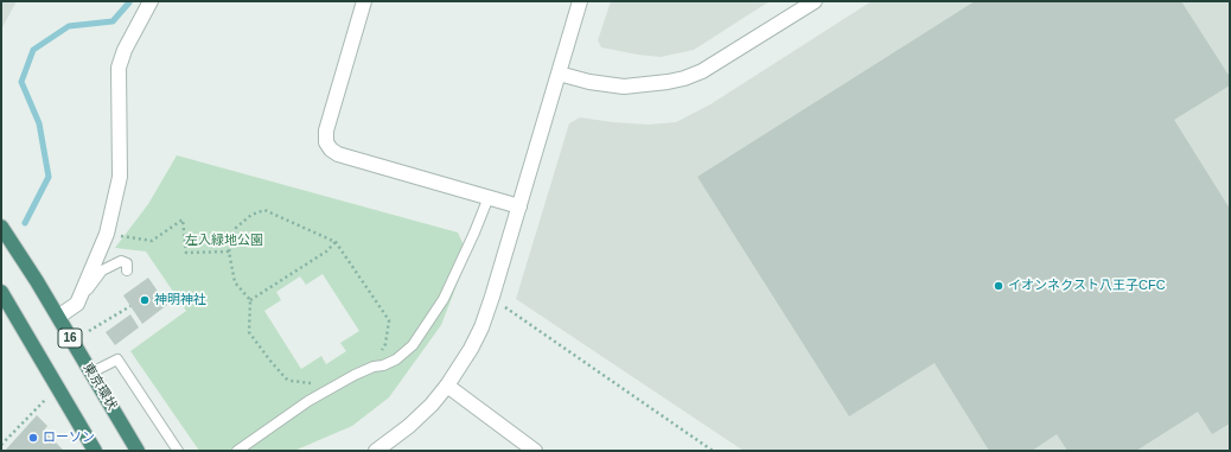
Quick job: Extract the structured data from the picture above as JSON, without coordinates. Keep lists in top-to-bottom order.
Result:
{
  "streets": {
    "highway": ["16", "東京環状"]
  },
  "parks": ["左入緑地公園"],
  "places": ["イオンネクスト八王子CFC", "神明神社", "ローソン"]
}
